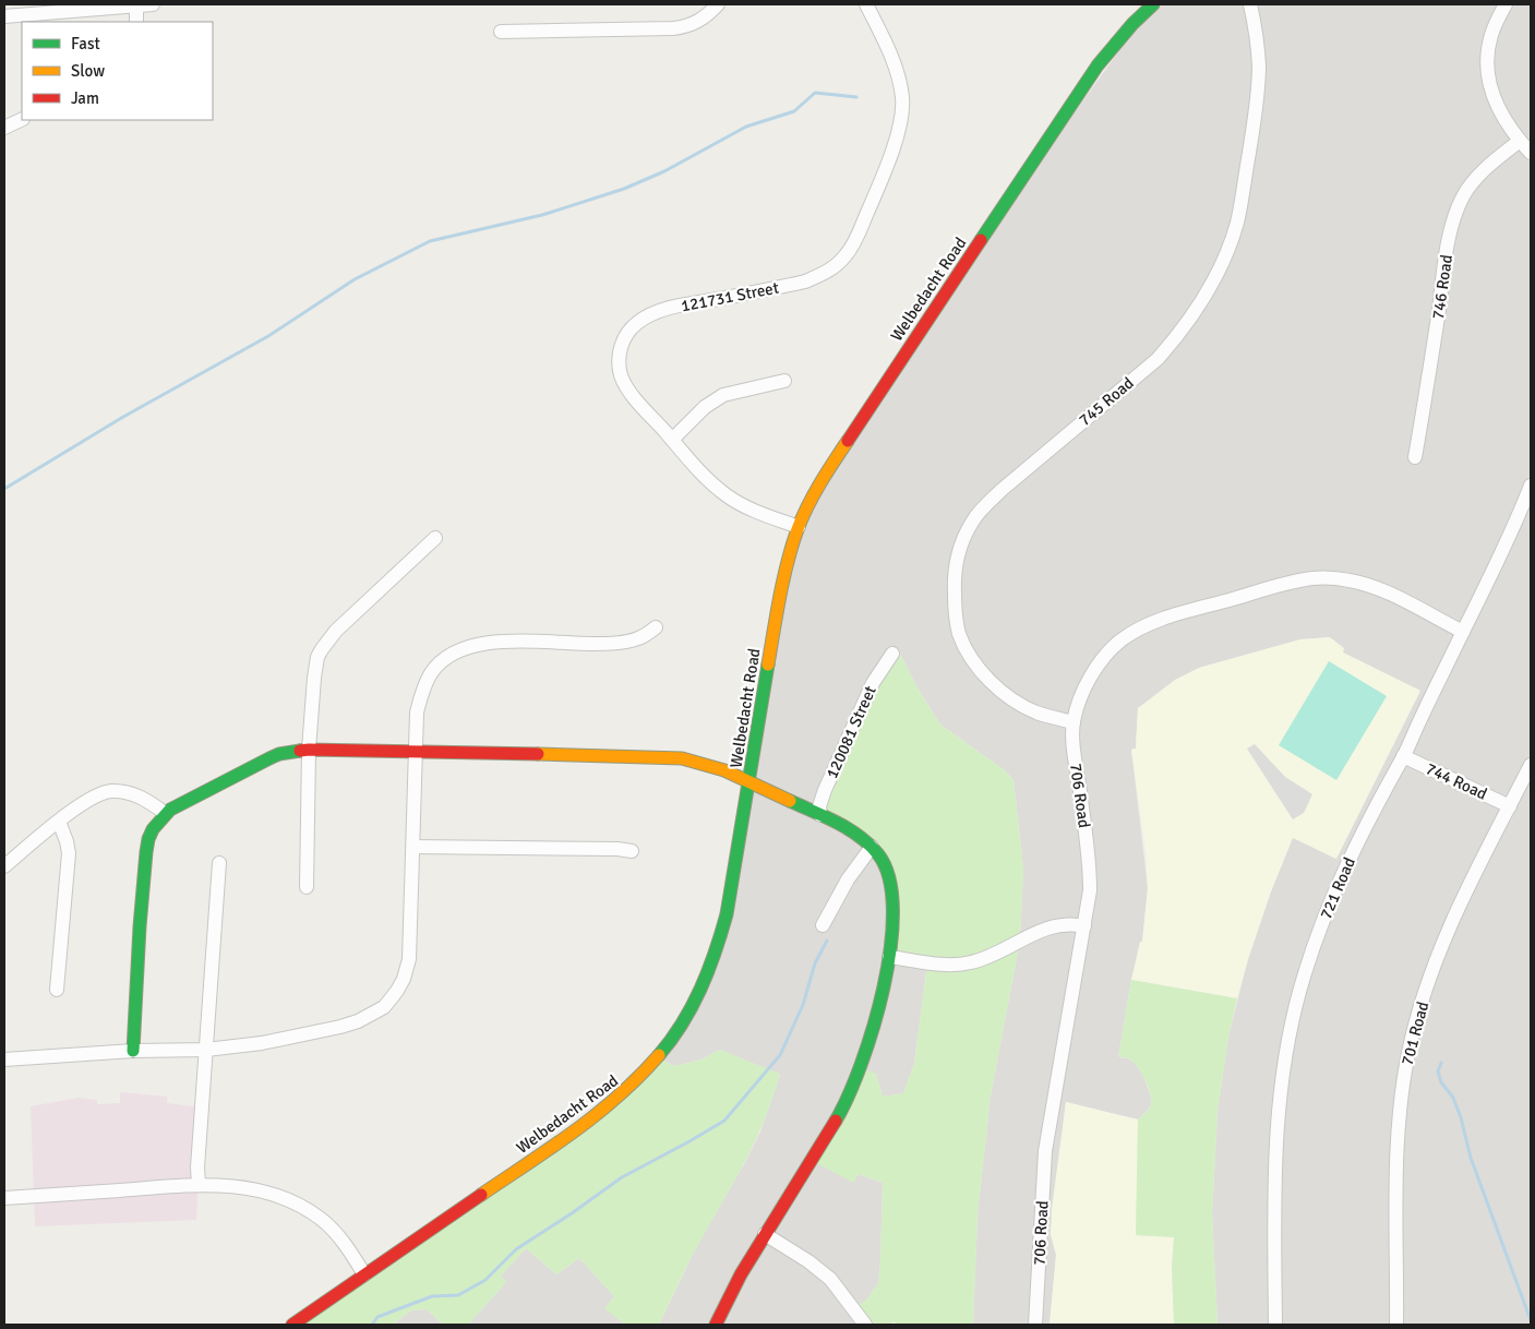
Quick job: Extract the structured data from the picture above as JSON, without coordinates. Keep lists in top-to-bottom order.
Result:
{
  "streets": {
    "street": [
      "746 Road",
      "Welbedacht Road",
      "121731 Street",
      "745 Road",
      "120081 Street",
      "744 Road",
      "706 Road",
      "721 Road",
      "701 Road"
    ]
  },
  "crossings": [
    ["Welbedacht Road", "121731 Street"],
    ["745 Road", "706 Road"],
    ["744 Road", "721 Road"],
    ["744 Road", "701 Road"],
    ["706 Road", "721 Road"]
  ],
  "legend": ["Fast", "Slow", "Jam"]
}
